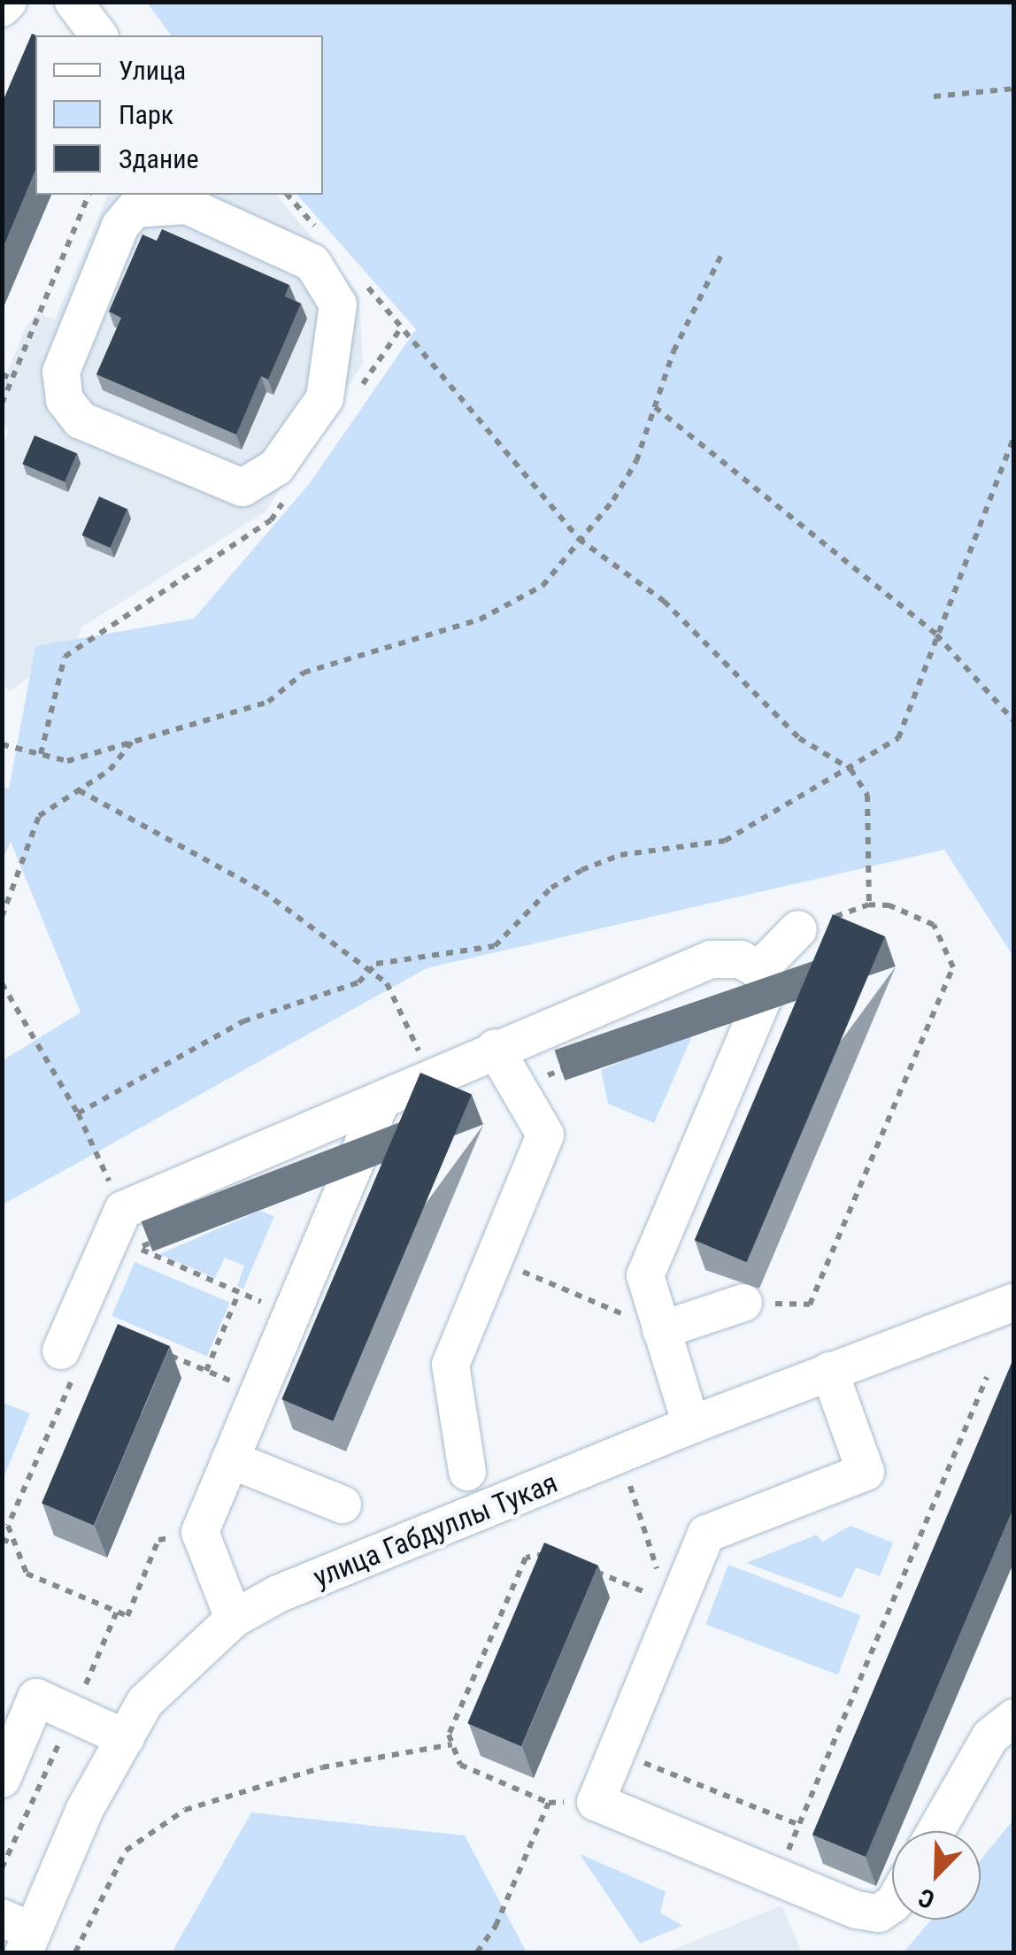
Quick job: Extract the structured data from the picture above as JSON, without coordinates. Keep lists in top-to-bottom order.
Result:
{
  "streets": {
    "street": ["улица Габдуллы Тукая"]
  },
  "legend": ["Улица", "Парк", "Здание"],
  "north": "bottom left"
}
